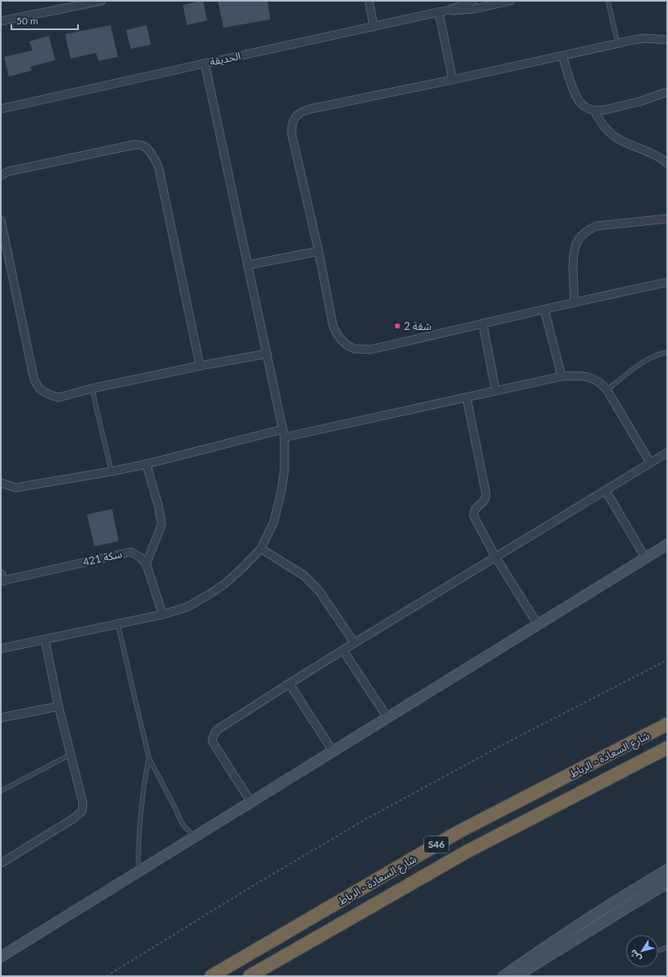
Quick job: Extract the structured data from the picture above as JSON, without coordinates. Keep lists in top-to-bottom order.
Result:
{
  "streets": {
    "highway": ["شارع السعادة - الرباط", "S46"],
    "street": ["الحديقة", "سكة 421"]
  },
  "places": ["شقة 2"],
  "scale_bar": "50 m",
  "north": "bottom left"
}
